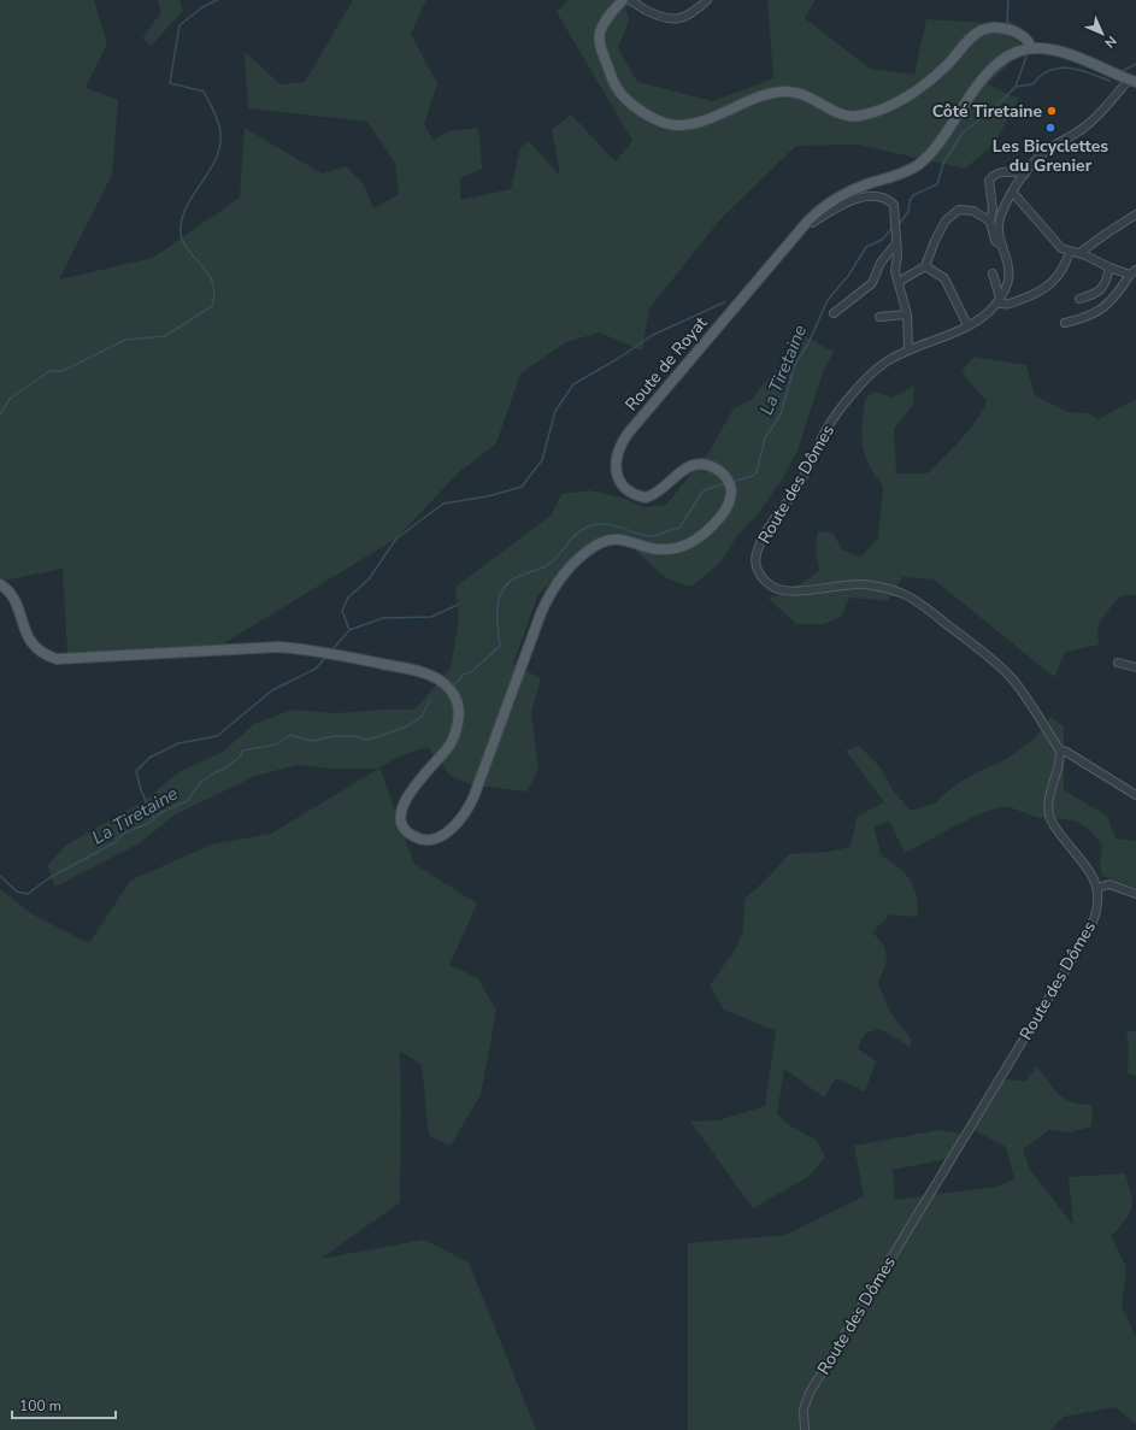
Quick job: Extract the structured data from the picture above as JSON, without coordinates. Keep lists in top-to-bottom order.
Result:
{
  "streets": {
    "main road": ["Route de Royat"],
    "street": ["Route des Dômes"]
  },
  "crossings": [
    ["Route de Royat", "Route des Dômes"]
  ],
  "water": ["La Tiretaine"],
  "places": ["Côté Tiretaine", "Les Bicyclettes du Grenier"],
  "scale_bar": "100 m",
  "north": "bottom right"
}
